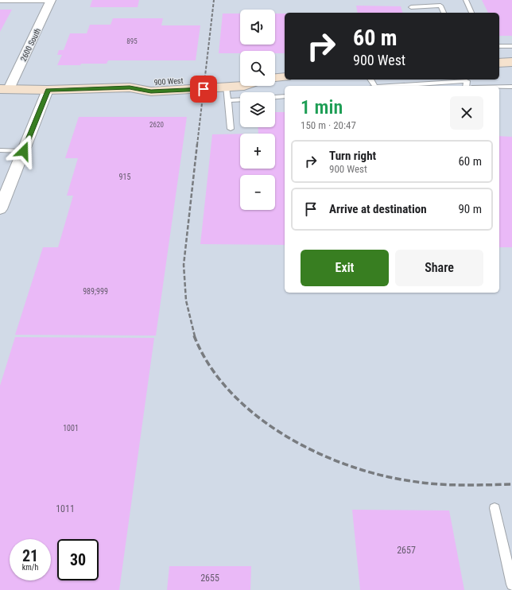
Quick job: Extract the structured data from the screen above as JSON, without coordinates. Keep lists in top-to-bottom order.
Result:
{
  "streets": {
    "main road": ["900 West"],
    "street": ["2600 South"]
  },
  "crossings": [
    ["2600 South", "900 West"]
  ],
  "house_numbers": [
    "895",
    "2620",
    "915",
    "989;999",
    "1001",
    "1011",
    "2657",
    "2655"
  ],
  "page": {
    "map_buttons": ["+", "−"],
    "turn": ["60 m", "900 West"],
    "heading": ["1 min", "150 m · 20:47"],
    "list": [
      {
        "name": "Turn right",
        "note": "900 West",
        "value": "60 m"
      },
      {
        "name": "Arrive at destination",
        "value": "90 m"
      }
    ],
    "buttons": ["Exit", "Share"],
    "speed": "21 km/h",
    "limit": "30"
  }
}
